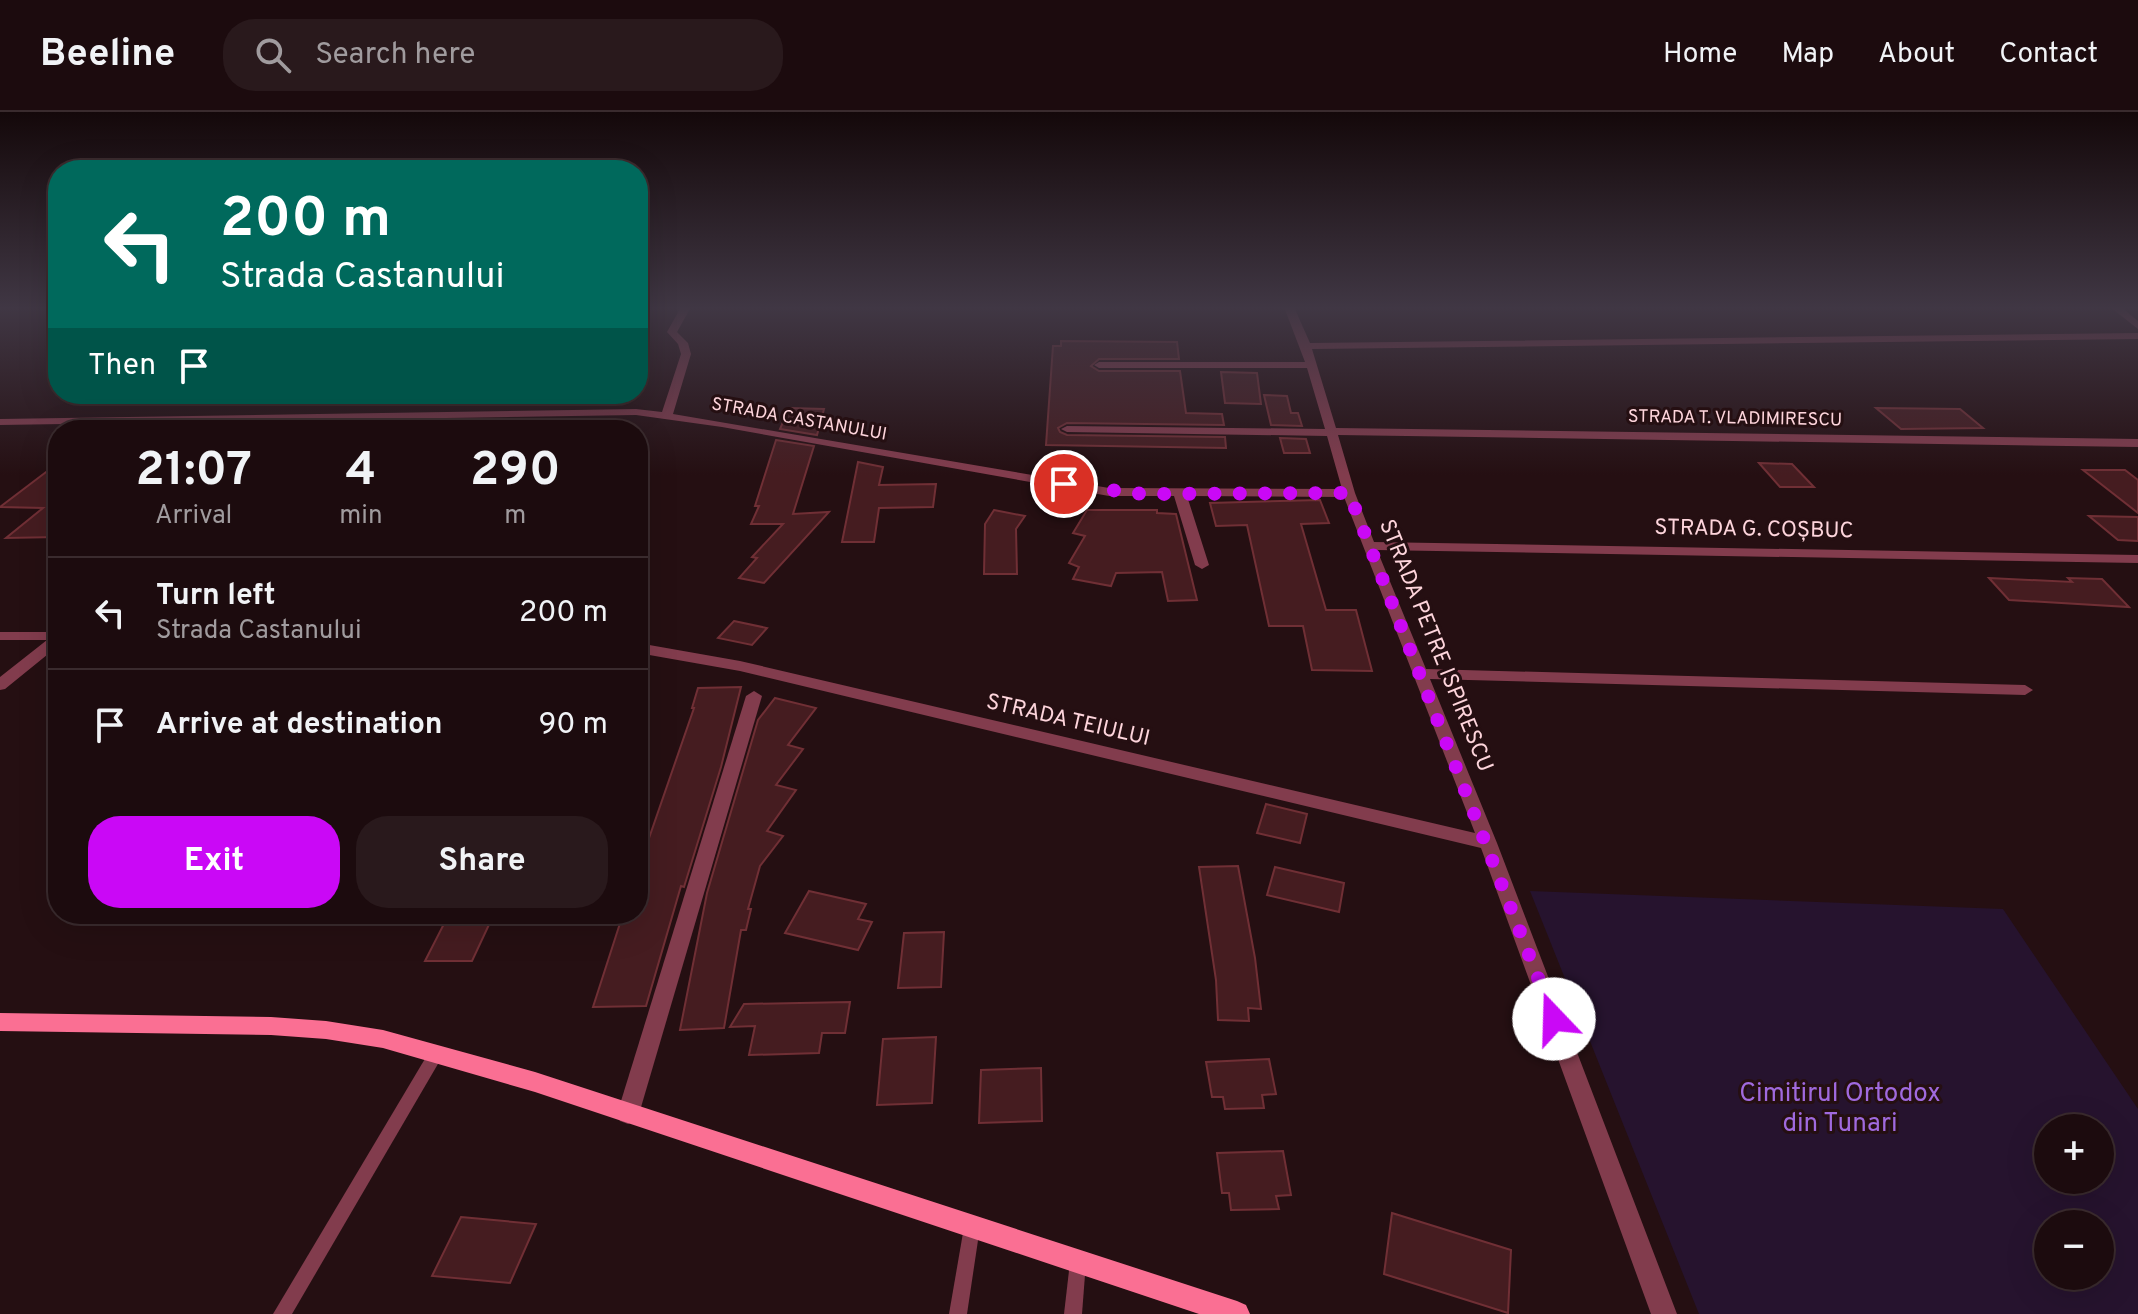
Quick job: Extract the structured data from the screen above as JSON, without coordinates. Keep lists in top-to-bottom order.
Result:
{
  "streets": {
    "street": [
      "STRADA T. VLADIMIRESCU",
      "STRADA CASTANULUI",
      "STRADA G. COȘBUC",
      "STRADA PETRE ISPIRESCU",
      "STRADA TEIULUI"
    ]
  },
  "crossings": [
    ["STRADA T. VLADIMIRESCU", "STRADA PETRE ISPIRESCU"],
    ["STRADA CASTANULUI", "STRADA PETRE ISPIRESCU"],
    ["STRADA G. COȘBUC", "STRADA PETRE ISPIRESCU"],
    ["STRADA PETRE ISPIRESCU", "STRADA TEIULUI"]
  ],
  "parks": ["Cimitirul Ortodox din Tunari"],
  "page": {
    "header": "Beeline",
    "search": "Search here",
    "nav": [
      "Home",
      "Map",
      "About",
      "Contact"
    ],
    "turn": ["200 m", "Strada Castanului"],
    "then": "Then",
    "eta": [
      "21:07",
      "Arrival",
      "4",
      "min",
      "290",
      "m"
    ],
    "list": [
      {
        "name": "Turn left",
        "note": "Strada Castanului",
        "value": "200 m"
      },
      {
        "name": "Arrive at destination",
        "value": "90 m"
      }
    ],
    "buttons": ["Exit", "Share"],
    "map_buttons": ["+", "−"]
  }
}
